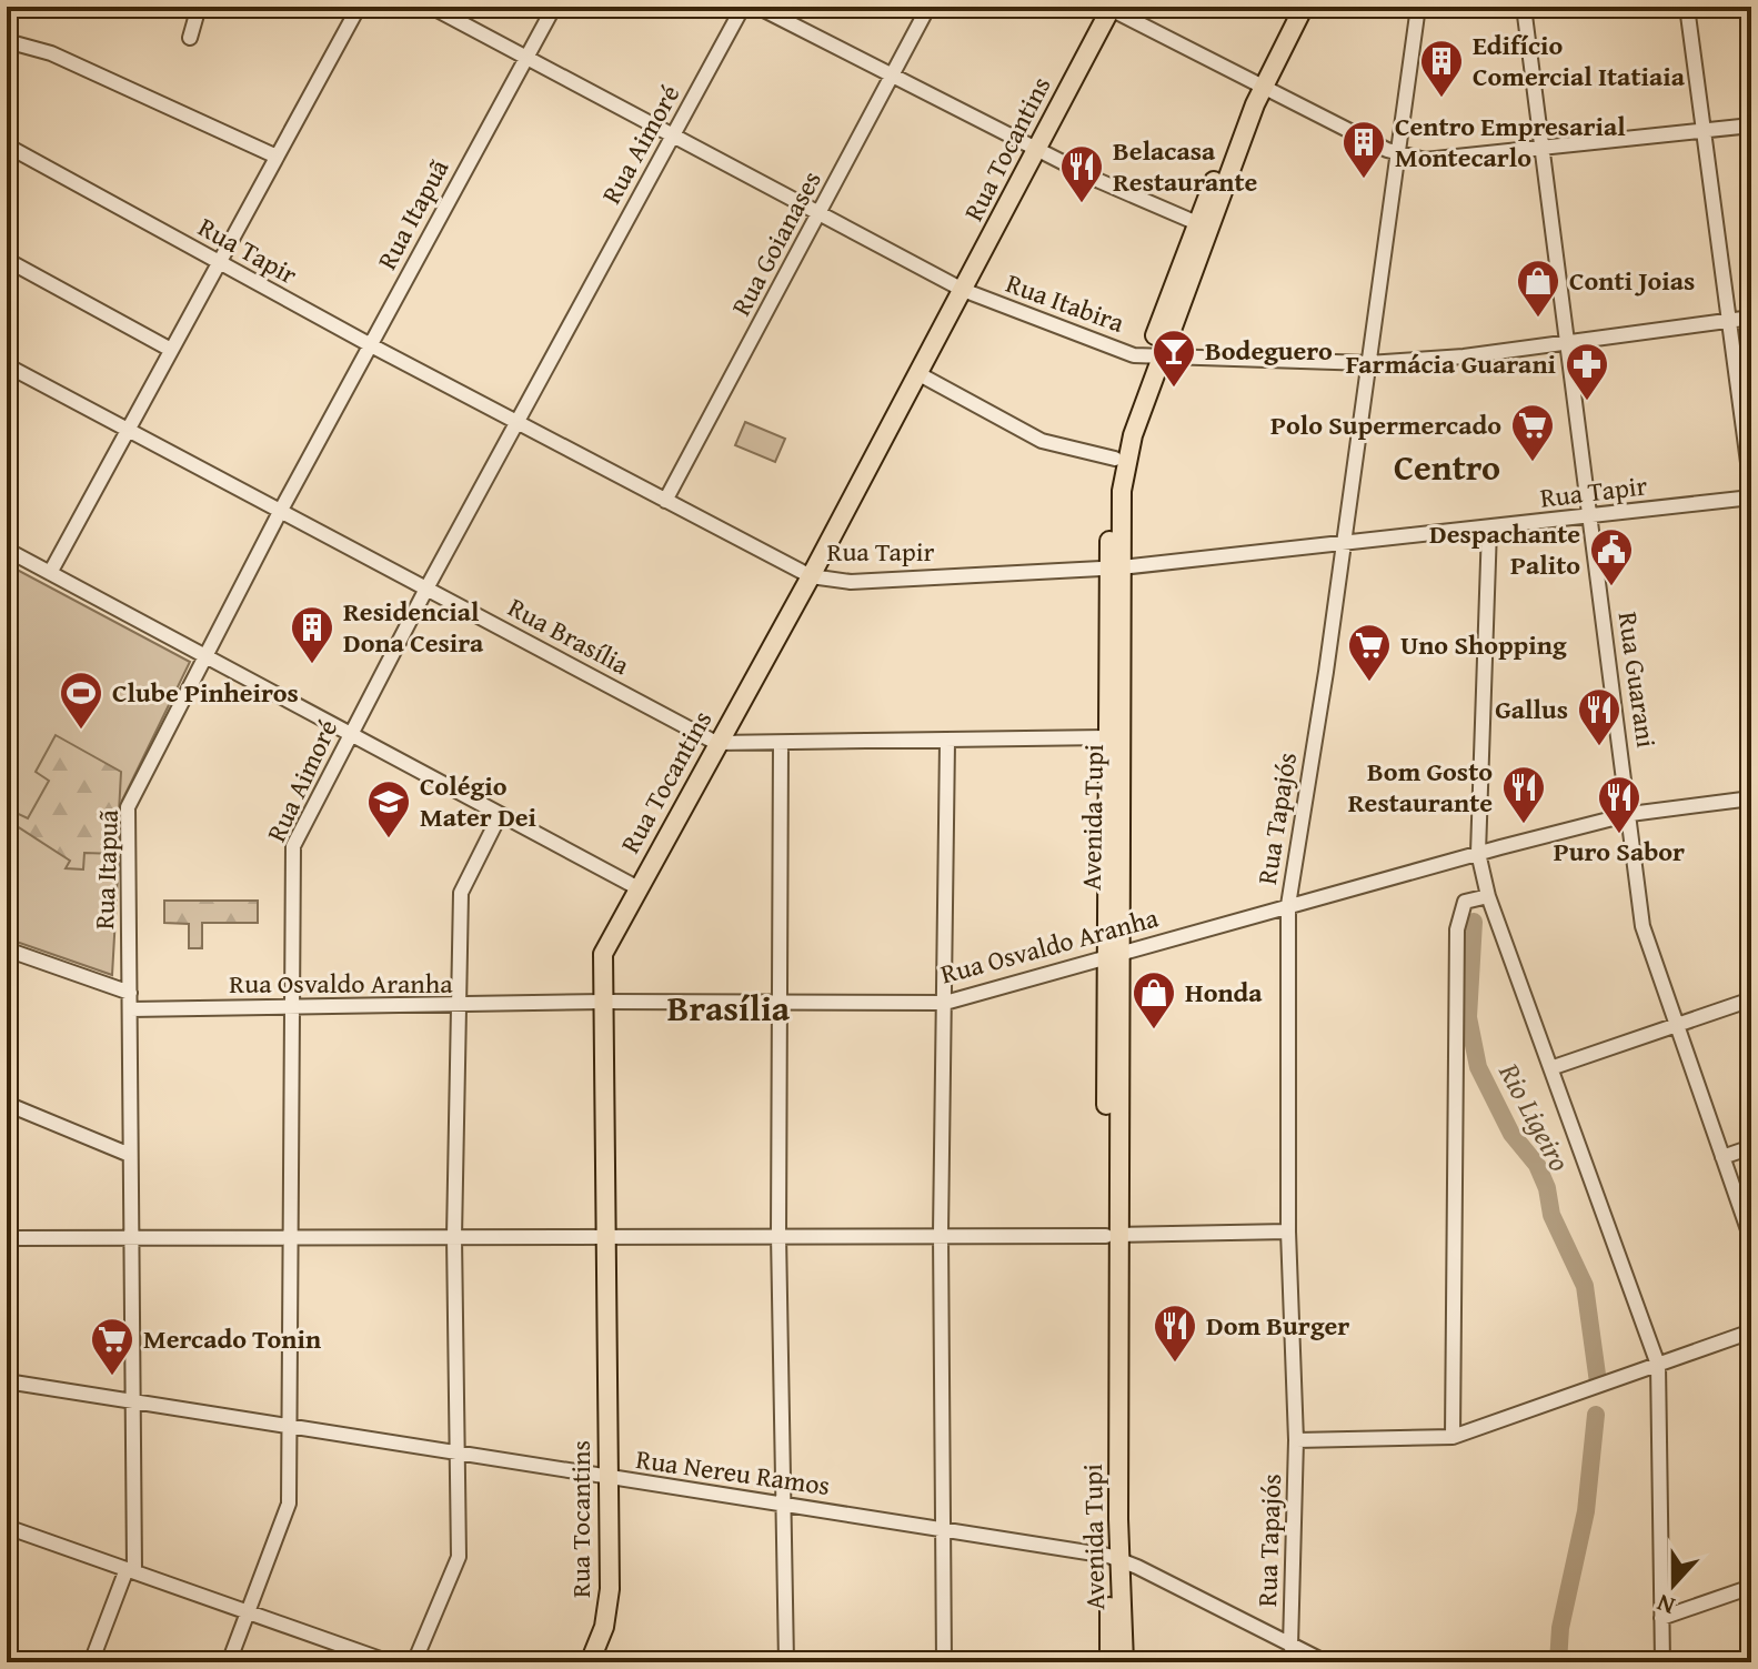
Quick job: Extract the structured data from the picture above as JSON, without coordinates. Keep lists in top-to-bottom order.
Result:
{
  "streets": {
    "main road": ["Rua Tocantins", "Avenida Tupi"],
    "street": [
      "Rua Aimoré",
      "Rua Itapuã",
      "Rua Goianases",
      "Rua Tapir",
      "Rua Itabira",
      "Rua Brasília",
      "Rua Guarani",
      "Rua Tapajós",
      "Rua Osvaldo Aranha",
      "Rua Nereu Ramos"
    ]
  },
  "crossings": [
    ["Rua Aimoré", "Rua Tapir"],
    ["Rua Aimoré", "Rua Itabira"],
    ["Rua Aimoré", "Rua Brasília"],
    ["Rua Aimoré", "Rua Osvaldo Aranha"],
    ["Rua Aimoré", "Rua Nereu Ramos"],
    ["Rua Tocantins", "Rua Tapir"],
    ["Rua Tocantins", "Rua Itabira"],
    ["Rua Tocantins", "Rua Brasília"],
    ["Rua Tocantins", "Rua Osvaldo Aranha"],
    ["Rua Tocantins", "Rua Nereu Ramos"],
    ["Rua Itapuã", "Rua Tapir"],
    ["Rua Itapuã", "Rua Itabira"],
    ["Rua Itapuã", "Rua Brasília"],
    ["Rua Itapuã", "Rua Osvaldo Aranha"],
    ["Rua Itapuã", "Rua Nereu Ramos"],
    ["Rua Goianases", "Rua Tapir"],
    ["Rua Goianases", "Rua Itabira"],
    ["Rua Tapir", "Rua Guarani"],
    ["Rua Tapir", "Avenida Tupi"],
    ["Rua Tapir", "Rua Tapajós"],
    ["Rua Itabira", "Rua Guarani"],
    ["Rua Itabira", "Avenida Tupi"],
    ["Rua Itabira", "Rua Tapajós"],
    ["Rua Brasília", "Avenida Tupi"],
    ["Rua Guarani", "Rua Osvaldo Aranha"],
    ["Avenida Tupi", "Rua Osvaldo Aranha"],
    ["Avenida Tupi", "Rua Nereu Ramos"],
    ["Rua Tapajós", "Rua Osvaldo Aranha"],
    ["Rua Tapajós", "Rua Nereu Ramos"]
  ],
  "districts": ["Centro", "Brasília"],
  "water": ["Rio Ligeiro"],
  "places": {
    "building": ["Edifício Comercial Itatiaia", "Centro Empresarial Montecarlo", "Residencial Dona Cesira"],
    "restaurant": [
      "Belacasa Restaurante",
      "Gallus",
      "Bom Gosto Restaurante",
      "Puro Sabor",
      "Dom Burger"
    ],
    "shop": ["Conti Joias", "Honda"],
    "bar": ["Bodeguero"],
    "pharmacy": ["Farmácia Guarani"],
    "supermarket": ["Polo Supermercado", "Uno Shopping", "Mercado Tonin"],
    "public building": ["Despachante Palito"],
    "sports": ["Clube Pinheiros"],
    "school or university": ["Colégio Mater Dei"]
  },
  "north": "bottom"
}
